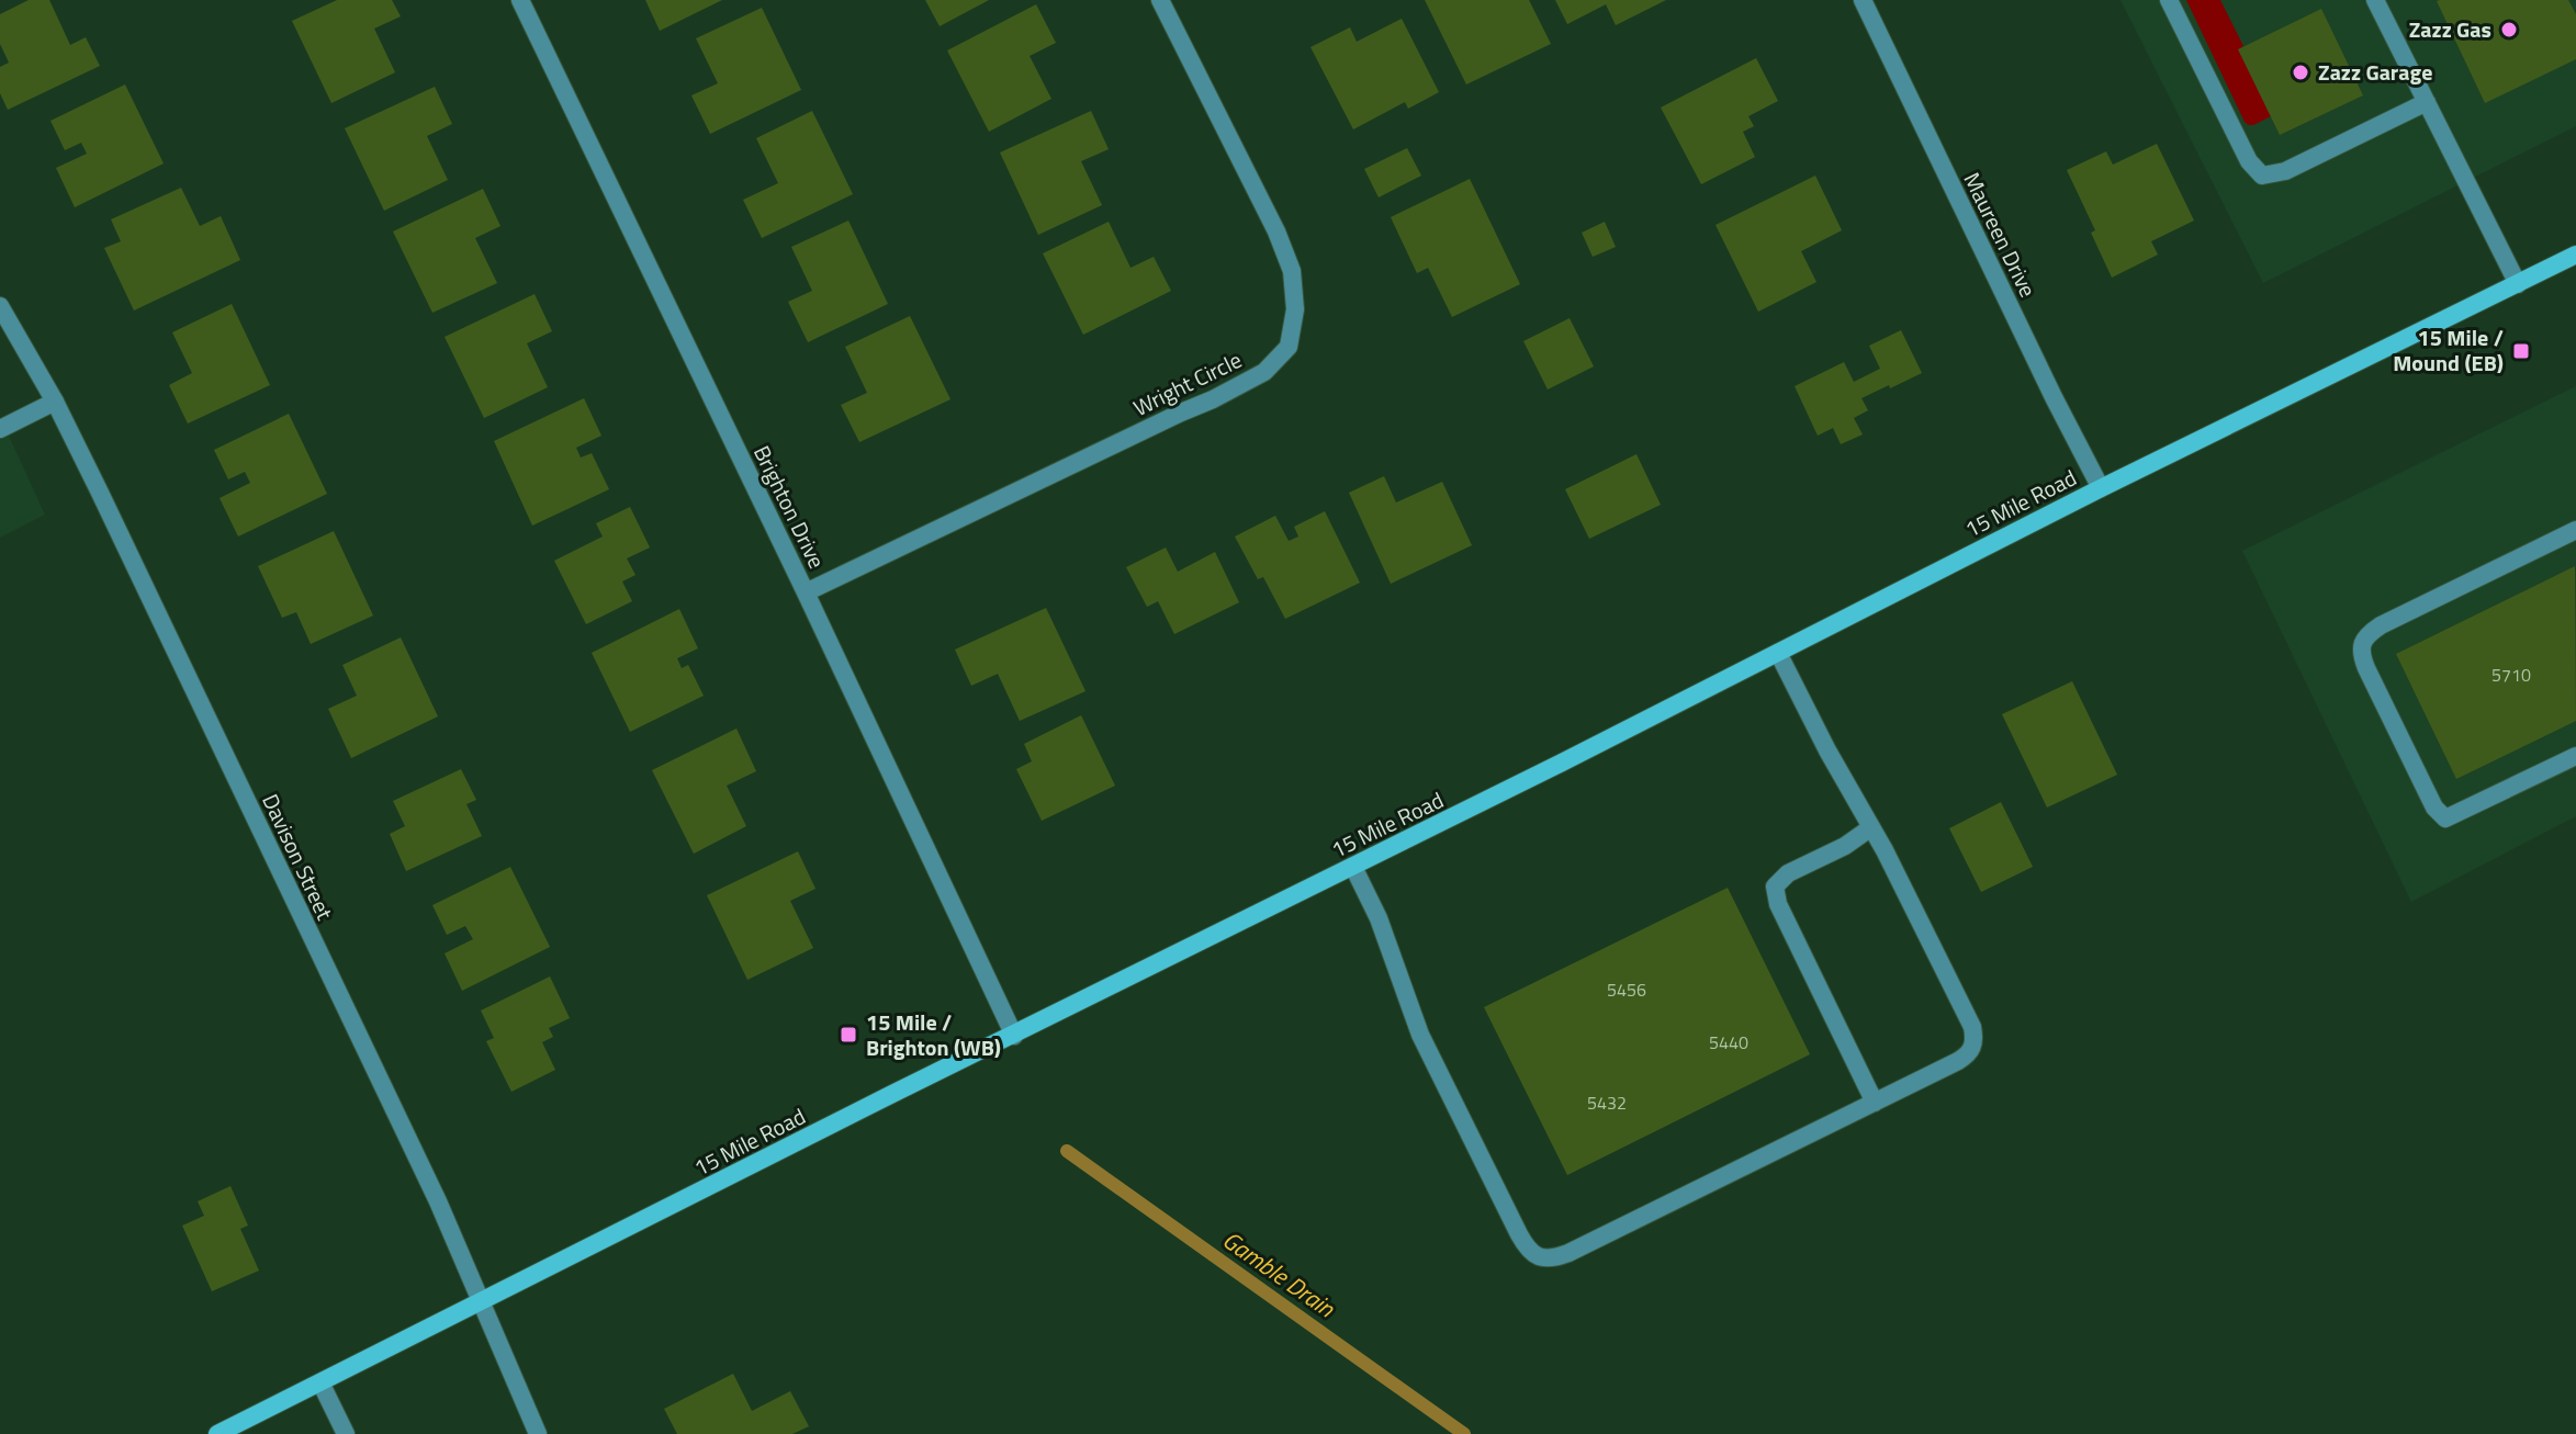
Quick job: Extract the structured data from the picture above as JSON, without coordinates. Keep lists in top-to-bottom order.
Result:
{
  "streets": {
    "main road": ["15 Mile Road"],
    "street": [
      "Maureen Drive",
      "Wright Circle",
      "Brighton Drive",
      "Davison Street"
    ]
  },
  "crossings": [
    ["Maureen Drive", "15 Mile Road"],
    ["Wright Circle", "Brighton Drive"],
    ["15 Mile Road", "Brighton Drive"],
    ["15 Mile Road", "Davison Street"]
  ],
  "water": ["Gamble Drain"],
  "places": {
    "other": ["Zazz Gas", "Zazz Garage"],
    "transit": ["15 Mile / Mound (EB)", "15 Mile / Brighton (WB)"]
  },
  "house_numbers": [
    "5710",
    "5456",
    "5440",
    "5432"
  ]
}
